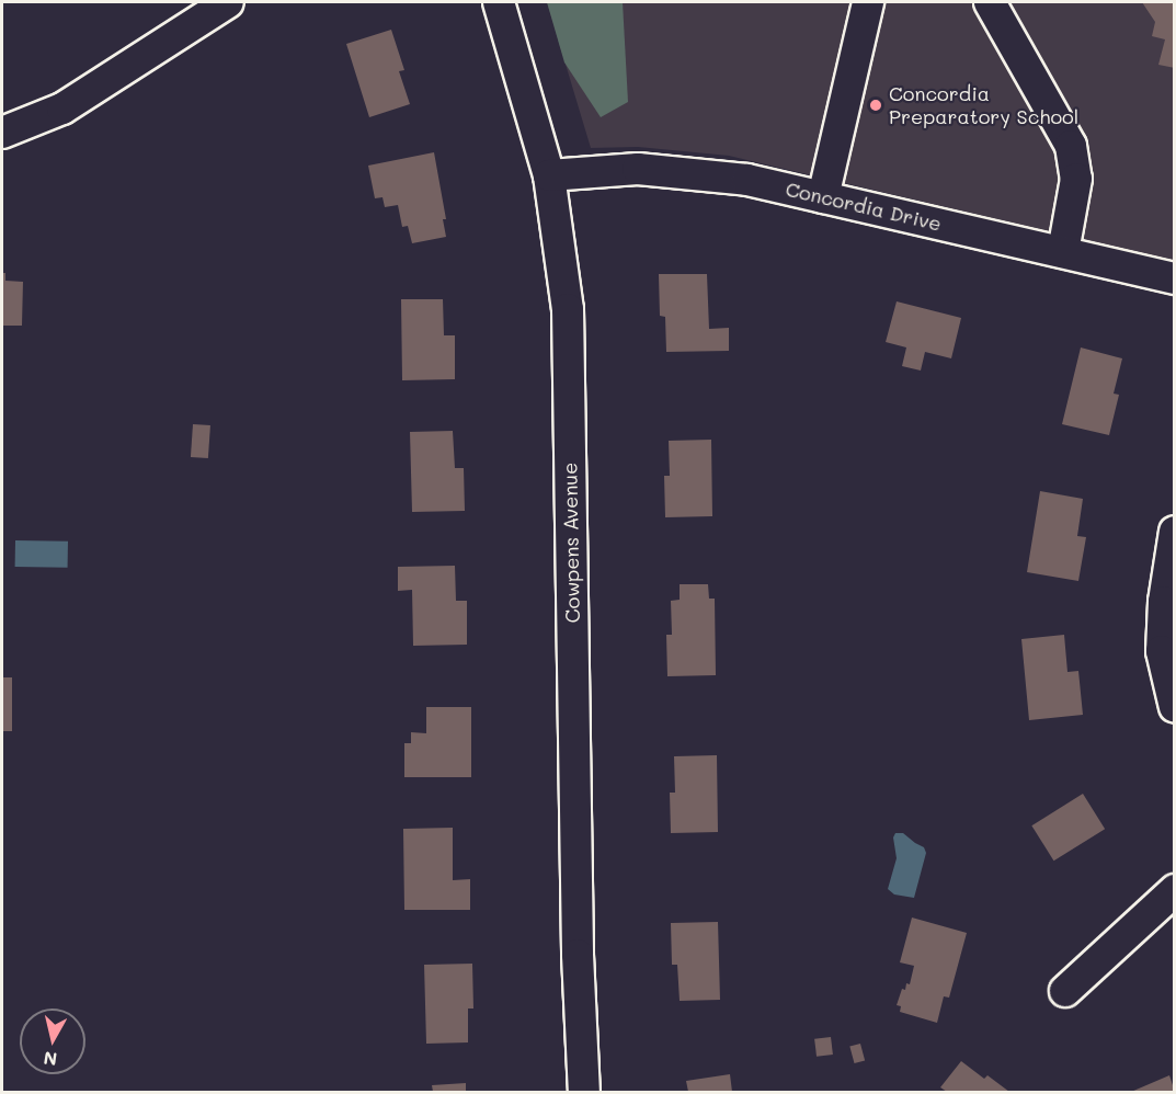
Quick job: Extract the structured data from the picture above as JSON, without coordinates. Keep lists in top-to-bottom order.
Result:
{
  "streets": {
    "street": ["Concordia Drive", "Cowpens Avenue"]
  },
  "crossings": [
    ["Concordia Drive", "Cowpens Avenue"]
  ],
  "places": ["Concordia Preparatory School"],
  "north": "bottom"
}
